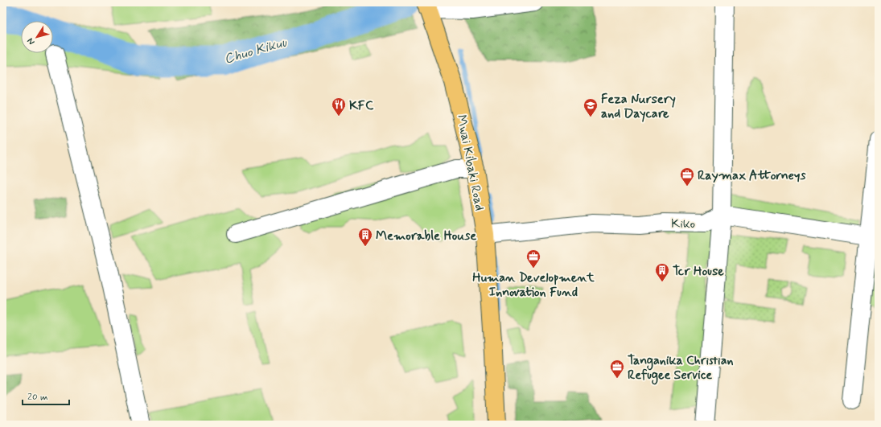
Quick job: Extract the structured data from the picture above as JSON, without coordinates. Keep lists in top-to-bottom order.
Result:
{
  "streets": {
    "main road": ["Mwai Kibaki Road"],
    "street": ["Kiko"]
  },
  "crossings": [
    ["Mwai Kibaki Road", "Kiko"]
  ],
  "water": ["Chuo Kikuu"],
  "places": {
    "restaurant": ["KFC"],
    "school or university": ["Feza Nursery and Daycare"],
    "office": ["Raymax Attorneys", "Human Development Innovation Fund", "Tanganika Christian Refugee Service"],
    "building": ["Memorable House", "Tcr House"]
  },
  "scale_bar": "20 m",
  "north": "bottom left"
}
